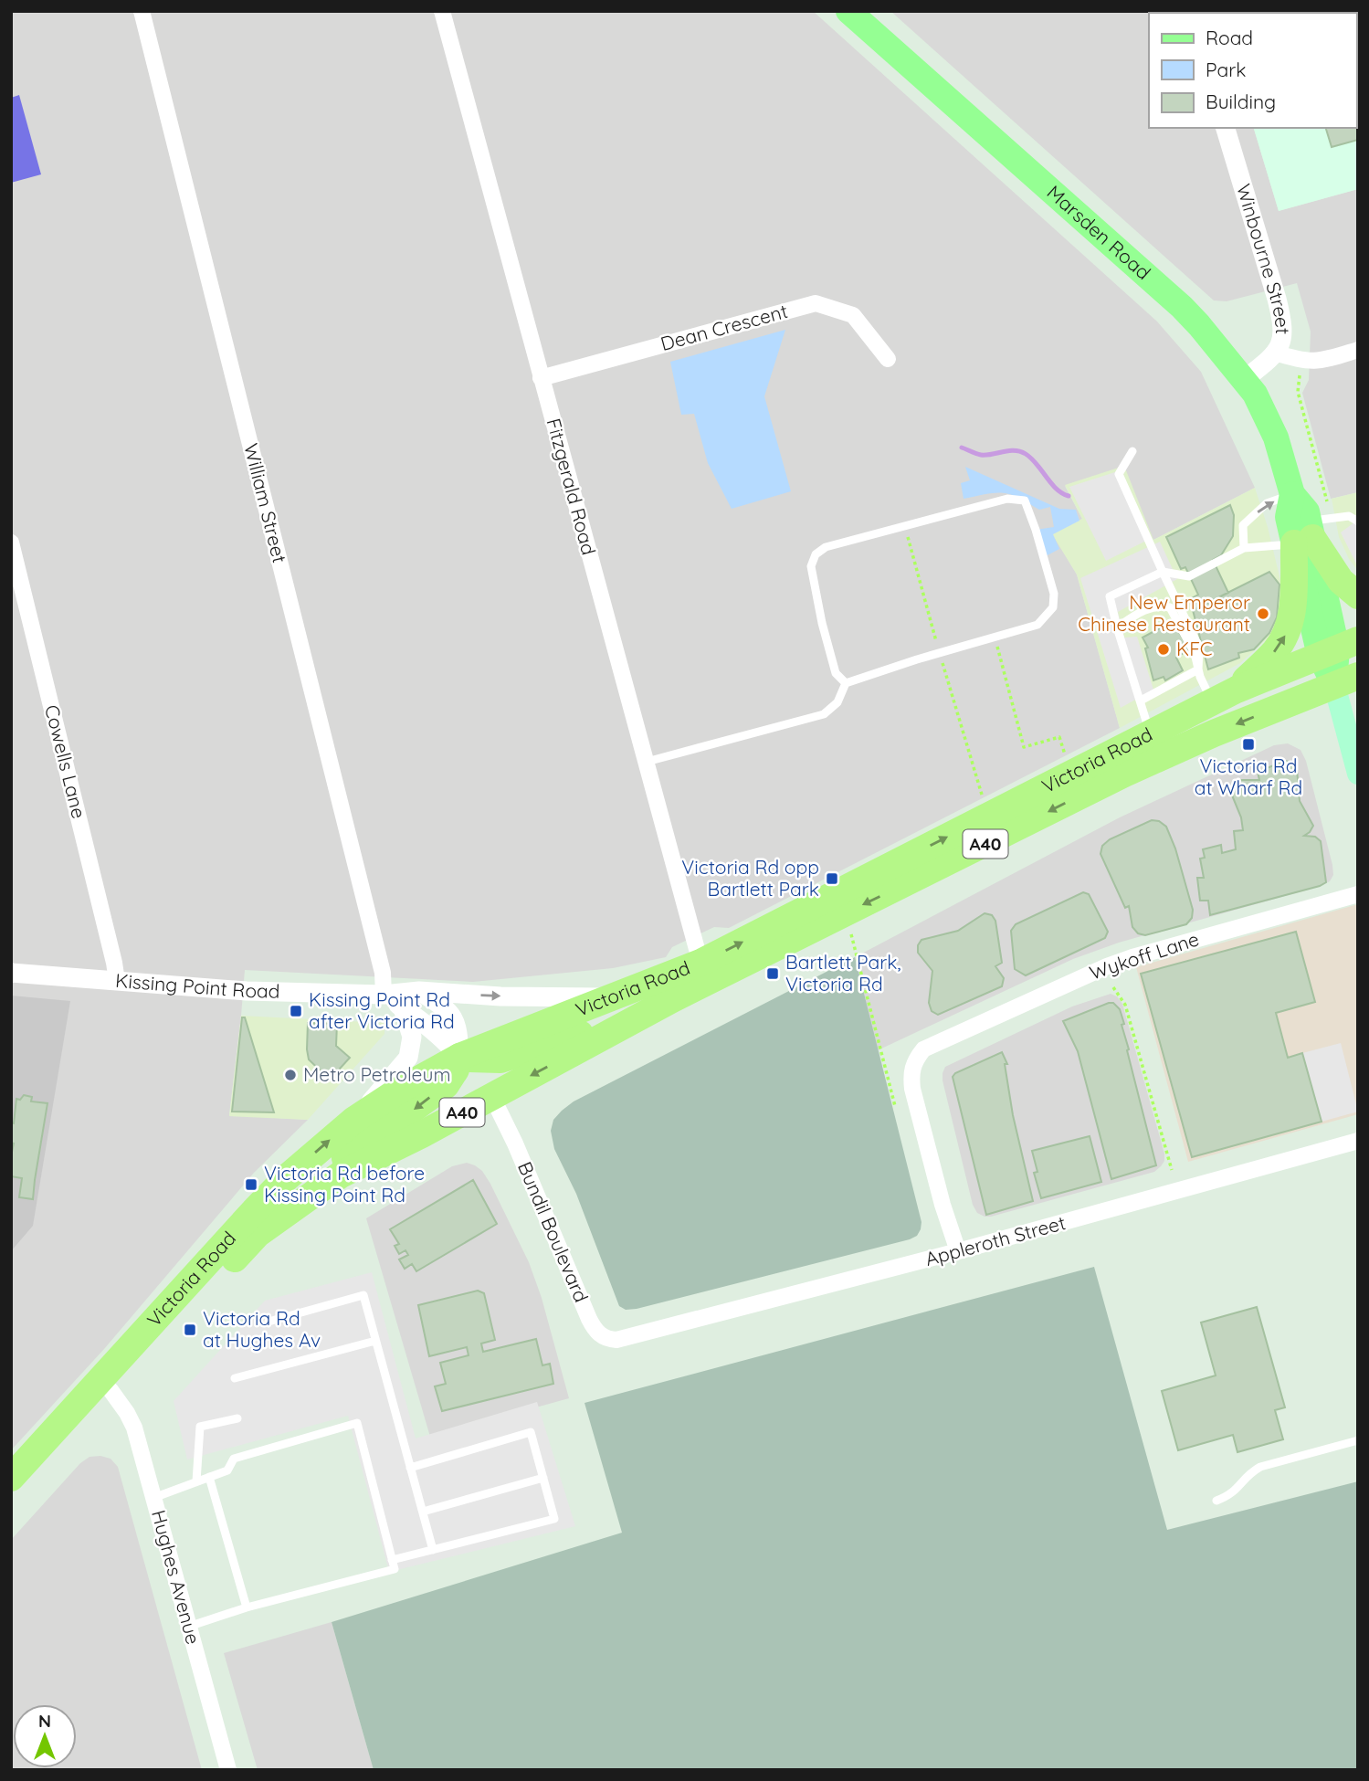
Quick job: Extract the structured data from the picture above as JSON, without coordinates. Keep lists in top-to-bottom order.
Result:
{
  "streets": {
    "highway": ["Victoria Road", "A40"],
    "main road": ["Marsden Road"],
    "street": [
      "Winbourne Street",
      "Dean Crescent",
      "Fitzgerald Road",
      "William Street",
      "Cowells Lane",
      "Wykoff Lane",
      "Kissing Point Road",
      "Bundil Boulevard",
      "Appleroth Street",
      "Hughes Avenue"
    ]
  },
  "crossings": [
    ["Marsden Road", "Winbourne Street"],
    ["Marsden Road", "Victoria Road"],
    ["Dean Crescent", "Fitzgerald Road"],
    ["Fitzgerald Road", "Victoria Road"],
    ["William Street", "Kissing Point Road"],
    ["Victoria Road", "Kissing Point Road"],
    ["Victoria Road", "Bundil Boulevard"],
    ["Victoria Road", "Hughes Avenue"],
    ["Cowells Lane", "Kissing Point Road"],
    ["Wykoff Lane", "Appleroth Street"],
    ["Bundil Boulevard", "Appleroth Street"]
  ],
  "places": {
    "other": ["New Emperor Chinese Restaurant", "KFC", "Metro Petroleum"],
    "transit": [
      "Victoria Rd at Wharf Rd",
      "Victoria Rd opp Bartlett Park",
      "Bartlett Park, Victoria Rd",
      "Kissing Point Rd after Victoria Rd",
      "Victoria Rd before Kissing Point Rd",
      "Victoria Rd at Hughes Av"
    ]
  },
  "legend": ["Road", "Park", "Building"],
  "north": "top"
}
